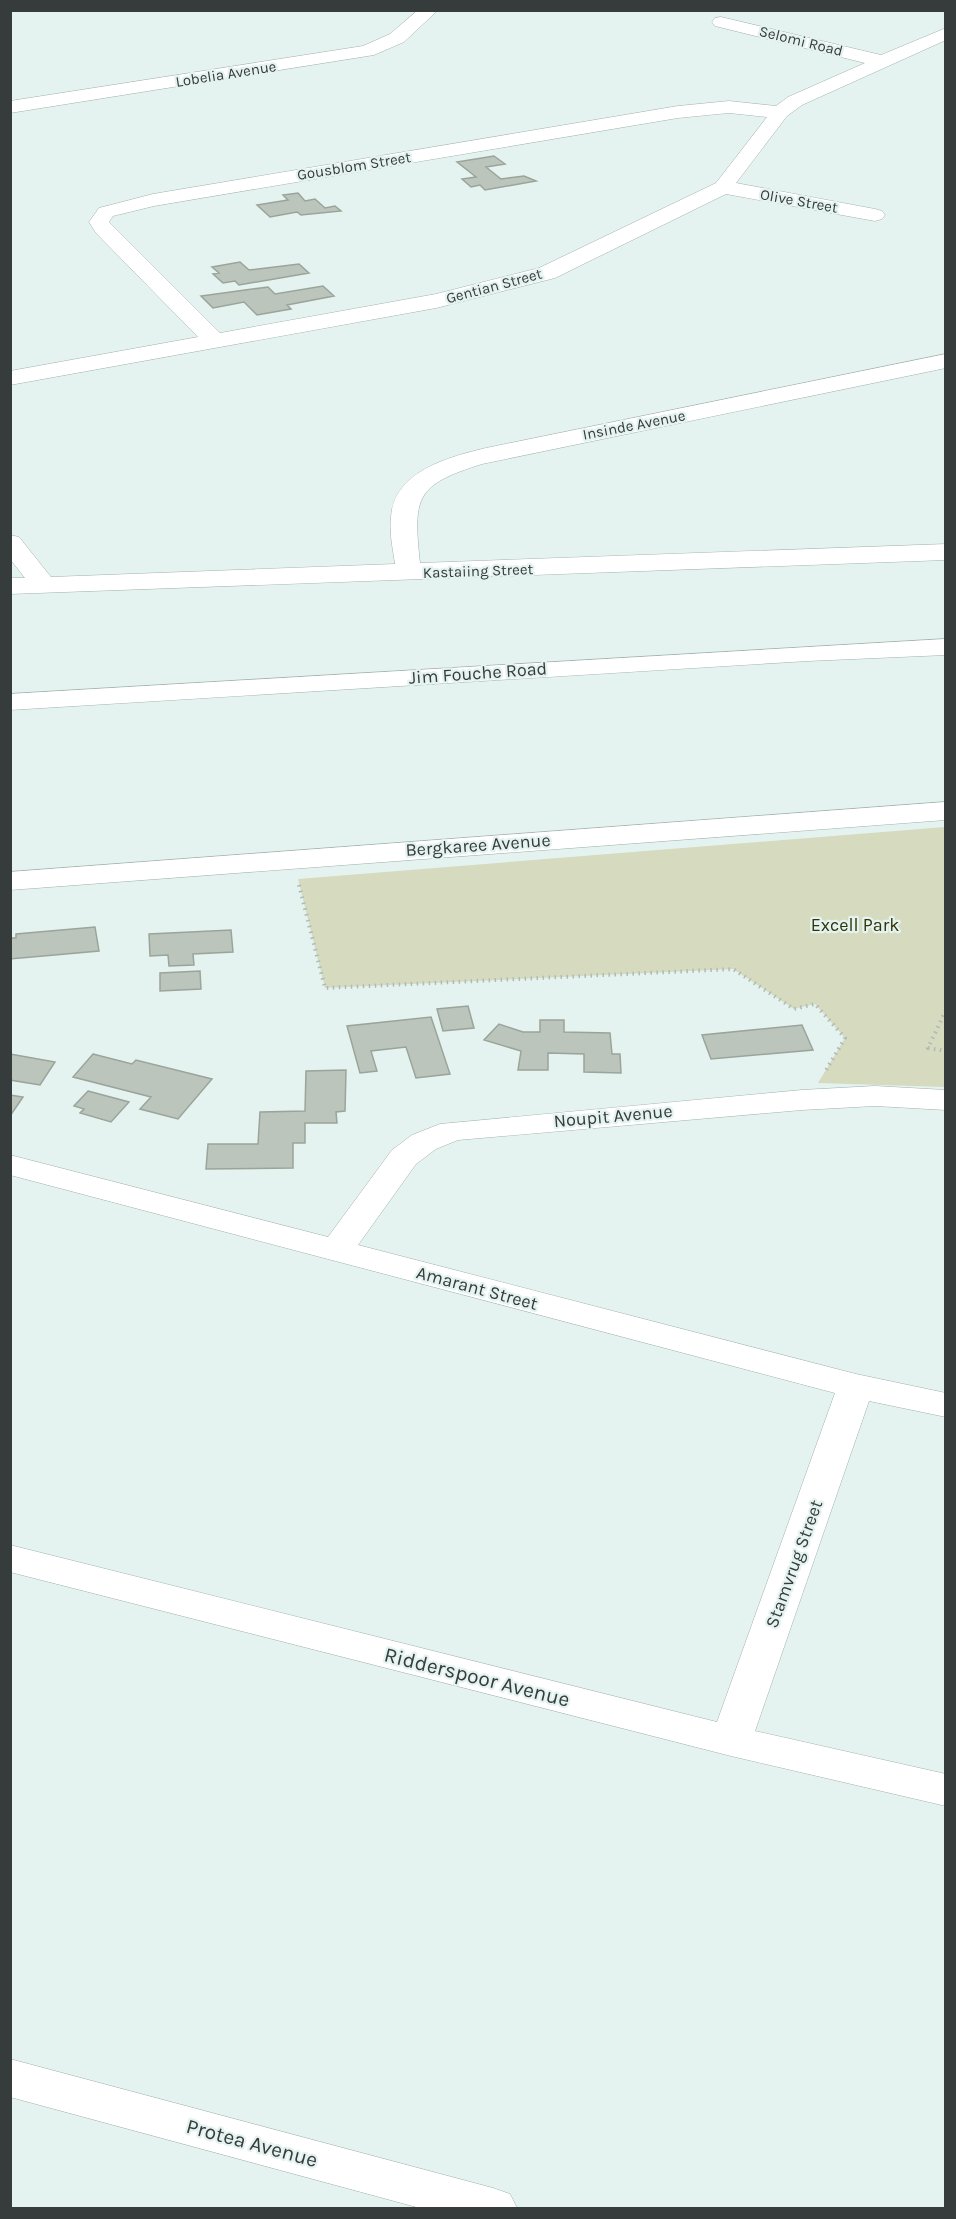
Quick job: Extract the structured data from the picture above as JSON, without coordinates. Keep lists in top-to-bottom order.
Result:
{
  "streets": {
    "street": [
      "Selomi Road",
      "Lobelia Avenue",
      "Gousblom Street",
      "Olive Street",
      "Gentian Street",
      "Insinde Avenue",
      "Kastaiing Street",
      "Jim Fouche Road",
      "Bergkaree Avenue",
      "Noupit Avenue",
      "Amarant Street",
      "Stamvrug Street",
      "Ridderspoor Avenue",
      "Protea Avenue"
    ]
  },
  "crossings": [
    ["Selomi Road", "Gentian Street"],
    ["Gousblom Street", "Gentian Street"],
    ["Olive Street", "Gentian Street"],
    ["Insinde Avenue", "Kastaiing Street"],
    ["Noupit Avenue", "Amarant Street"],
    ["Amarant Street", "Stamvrug Street"],
    ["Stamvrug Street", "Ridderspoor Avenue"]
  ],
  "parks": ["Excell Park"]
}
